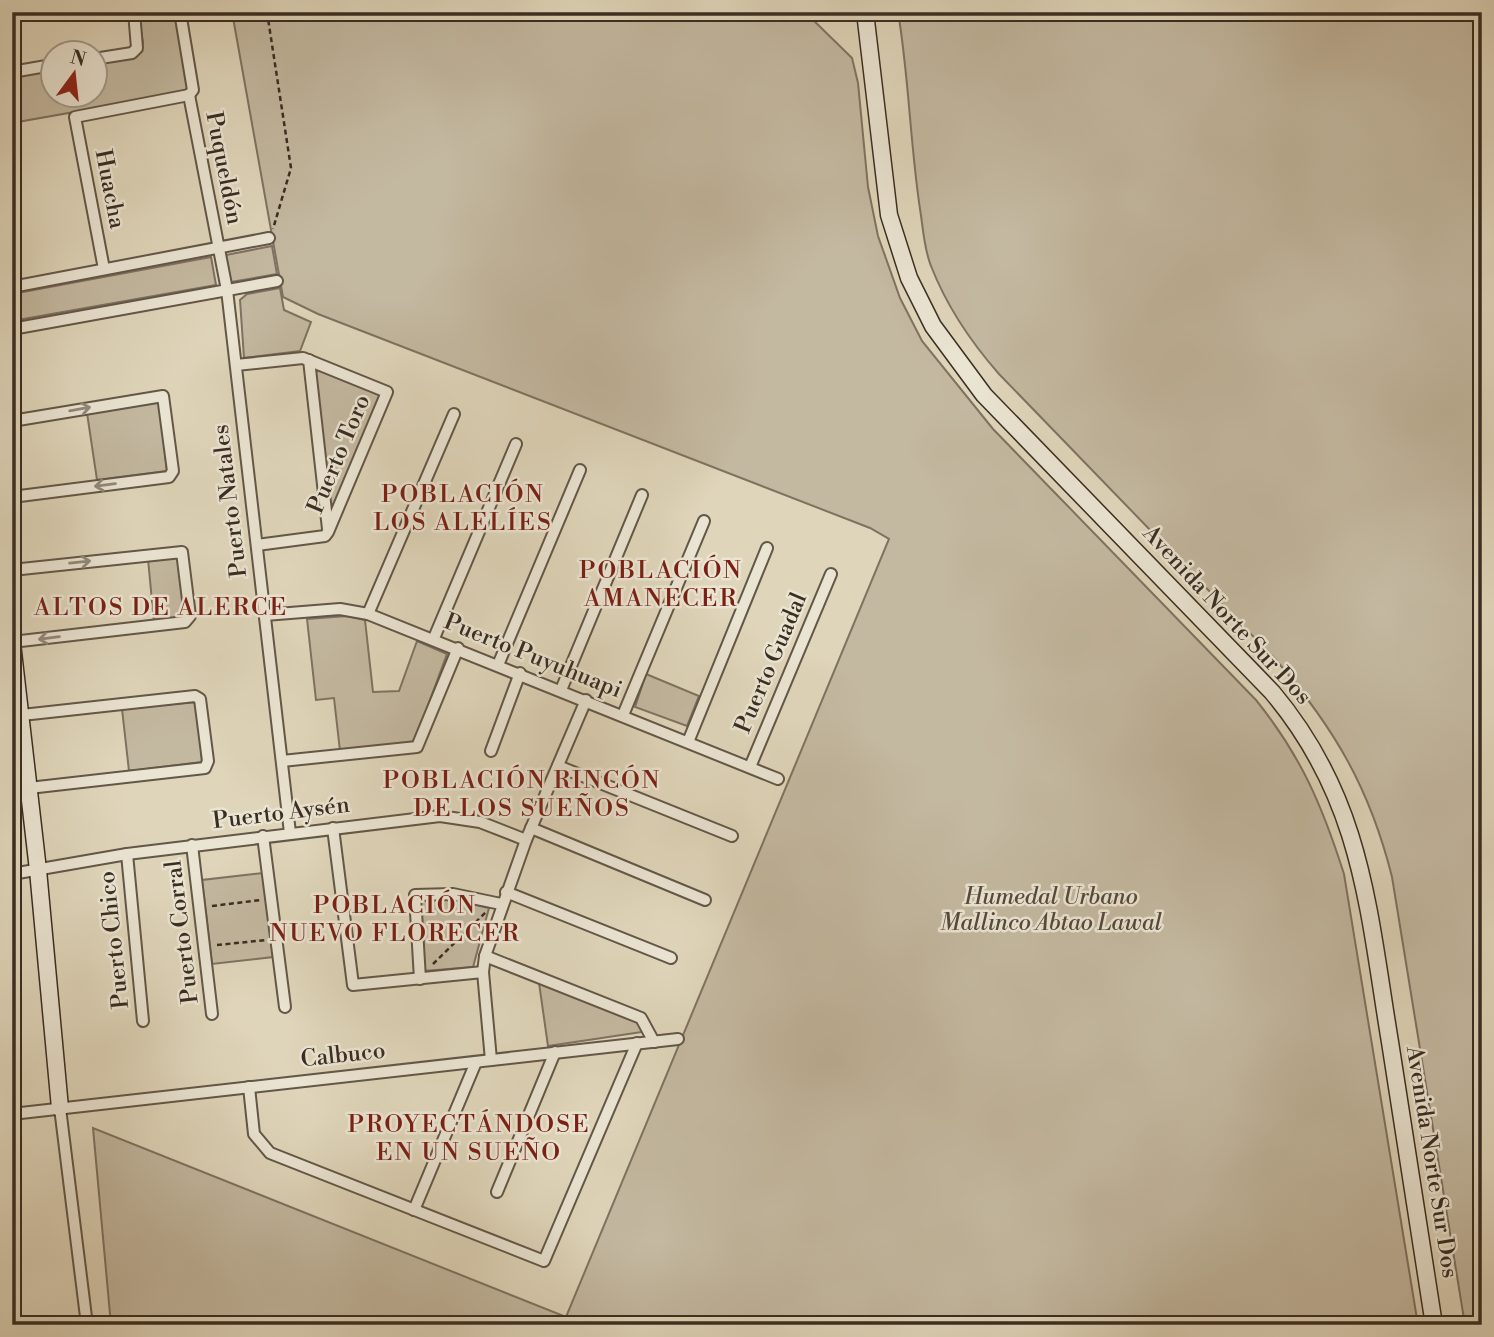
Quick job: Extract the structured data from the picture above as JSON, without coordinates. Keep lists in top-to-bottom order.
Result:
{
  "streets": {
    "main road": ["Avenida Norte Sur Dos"],
    "street": [
      "Puqueldón",
      "Huacha",
      "Puerto Toro",
      "Puerto Natales",
      "Puerto Puyuhuapi",
      "Puerto Guadal",
      "Puerto Aysén",
      "Puerto Corral",
      "Puerto Chico",
      "Calbuco"
    ]
  },
  "crossings": [
    ["Puqueldón", "Huacha"],
    ["Puqueldón", "Puerto Natales"],
    ["Puerto Toro", "Puerto Natales"],
    ["Puerto Natales", "Puerto Puyuhuapi"],
    ["Puerto Natales", "Puerto Aysén"],
    ["Puerto Puyuhuapi", "Puerto Guadal"],
    ["Puerto Aysén", "Puerto Corral"],
    ["Puerto Aysén", "Puerto Chico"]
  ],
  "districts": [
    "POBLACIÓN LOS ALELÍES",
    "POBLACIÓN AMANECER",
    "ALTOS DE ALERCE",
    "POBLACIÓN RINCÓN DE LOS SUEÑOS",
    "POBLACIÓN NUEVO FLORECER",
    "PROYECTÁNDOSE EN UN SUEÑO"
  ],
  "parks": ["Humedal Urbano Mallinco Abtao Lawal"],
  "north": "top"
}
